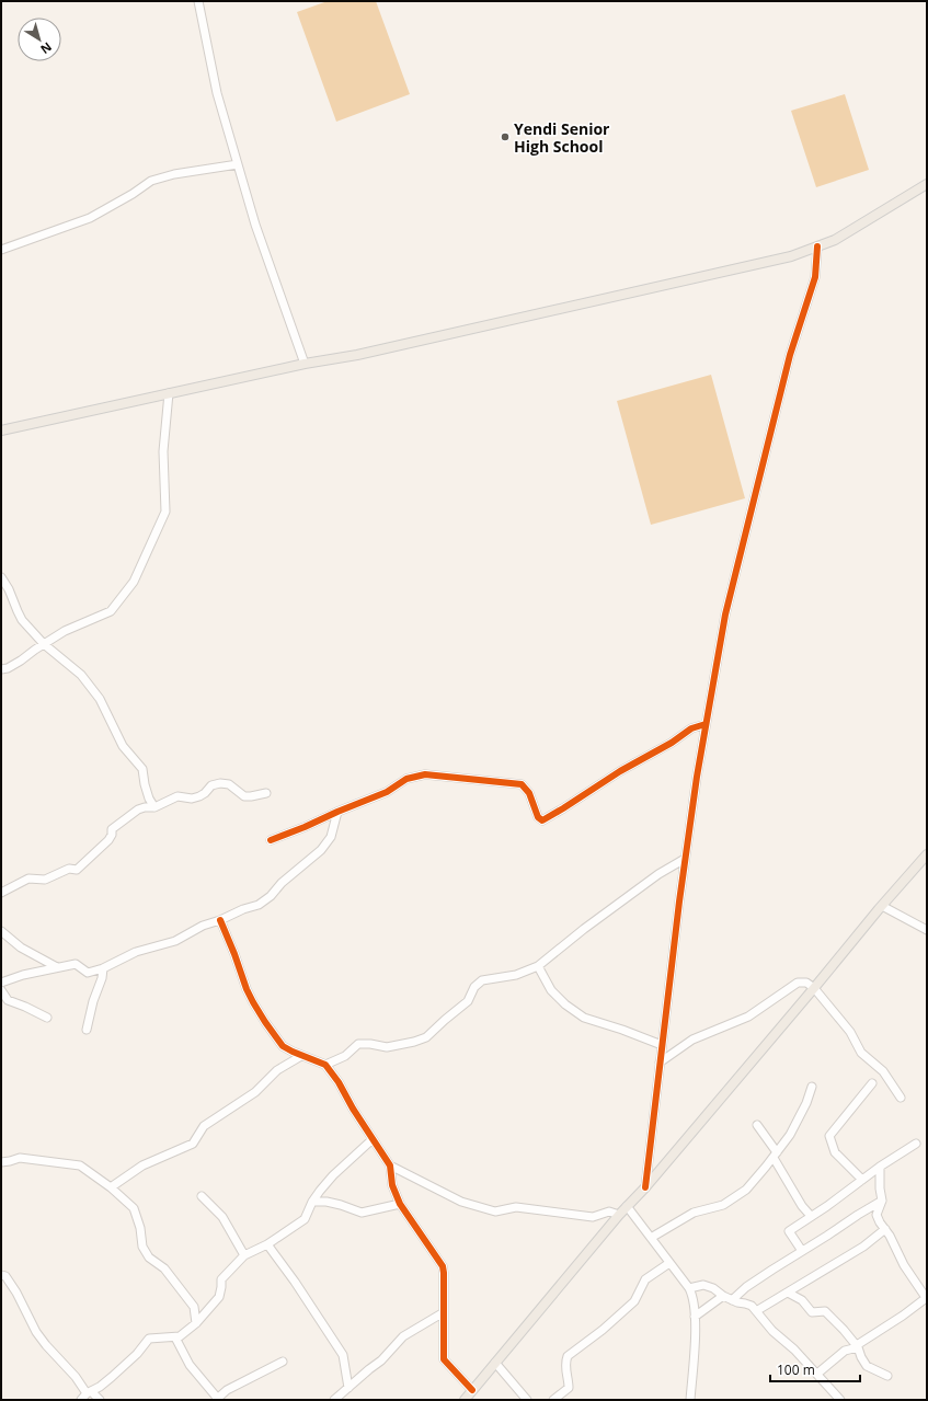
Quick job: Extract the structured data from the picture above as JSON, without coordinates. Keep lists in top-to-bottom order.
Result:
{
  "places": ["Yendi Senior High School"],
  "scale_bar": "100 m",
  "north": "bottom right"
}
